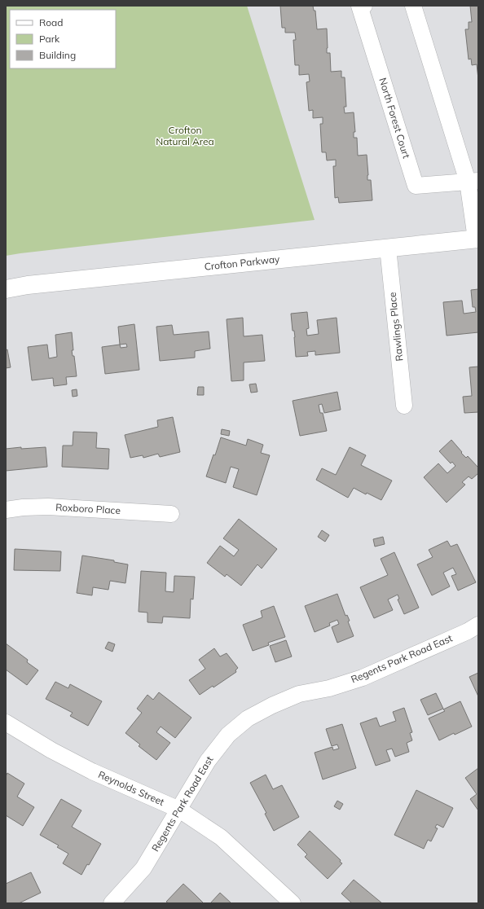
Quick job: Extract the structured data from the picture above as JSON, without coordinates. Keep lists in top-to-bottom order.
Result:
{
  "streets": {
    "street": [
      "North Forest Court",
      "Crofton Parkway",
      "Rawlings Place",
      "Roxboro Place",
      "Regents Park Road East",
      "Reynolds Street"
    ]
  },
  "crossings": [
    ["Crofton Parkway", "Rawlings Place"],
    ["Regents Park Road East", "Reynolds Street"]
  ],
  "parks": ["Crofton Natural Area"],
  "legend": ["Road", "Park", "Building"]
}
